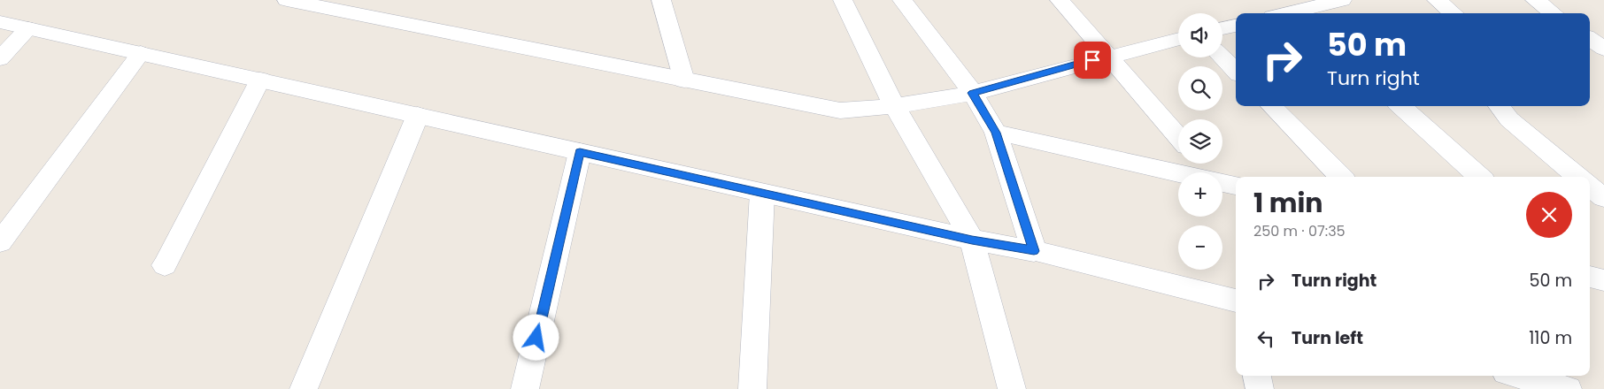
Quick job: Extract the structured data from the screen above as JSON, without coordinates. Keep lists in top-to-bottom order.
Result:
{
  "page": {
    "map_buttons": ["+", "−"],
    "turn": ["50 m", "Turn right"],
    "heading": ["1 min", "250 m · 07:35"],
    "list": [
      {
        "name": "Turn right",
        "value": "50 m"
      },
      {
        "name": "Turn left",
        "value": "110 m"
      }
    ]
  }
}
